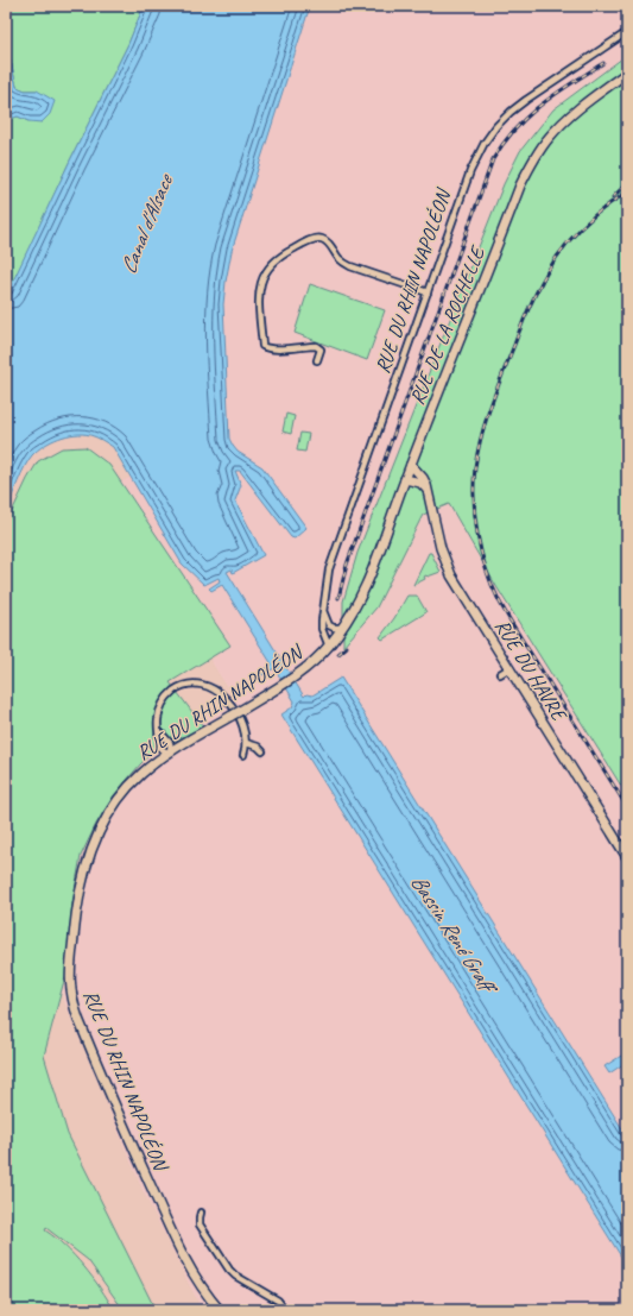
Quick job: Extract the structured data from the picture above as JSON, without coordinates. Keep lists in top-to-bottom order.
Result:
{
  "streets": {
    "main road": ["RUE DU RHIN NAPOLÉON", "RUE DE LA ROCHELLE", "RUE DU HAVRE"]
  },
  "crossings": [
    ["RUE DU RHIN NAPOLÉON", "RUE DE LA ROCHELLE"],
    ["RUE DE LA ROCHELLE", "RUE DU HAVRE"]
  ],
  "water": ["Canal d'Alsace", "Bassin René Graff"]
}
